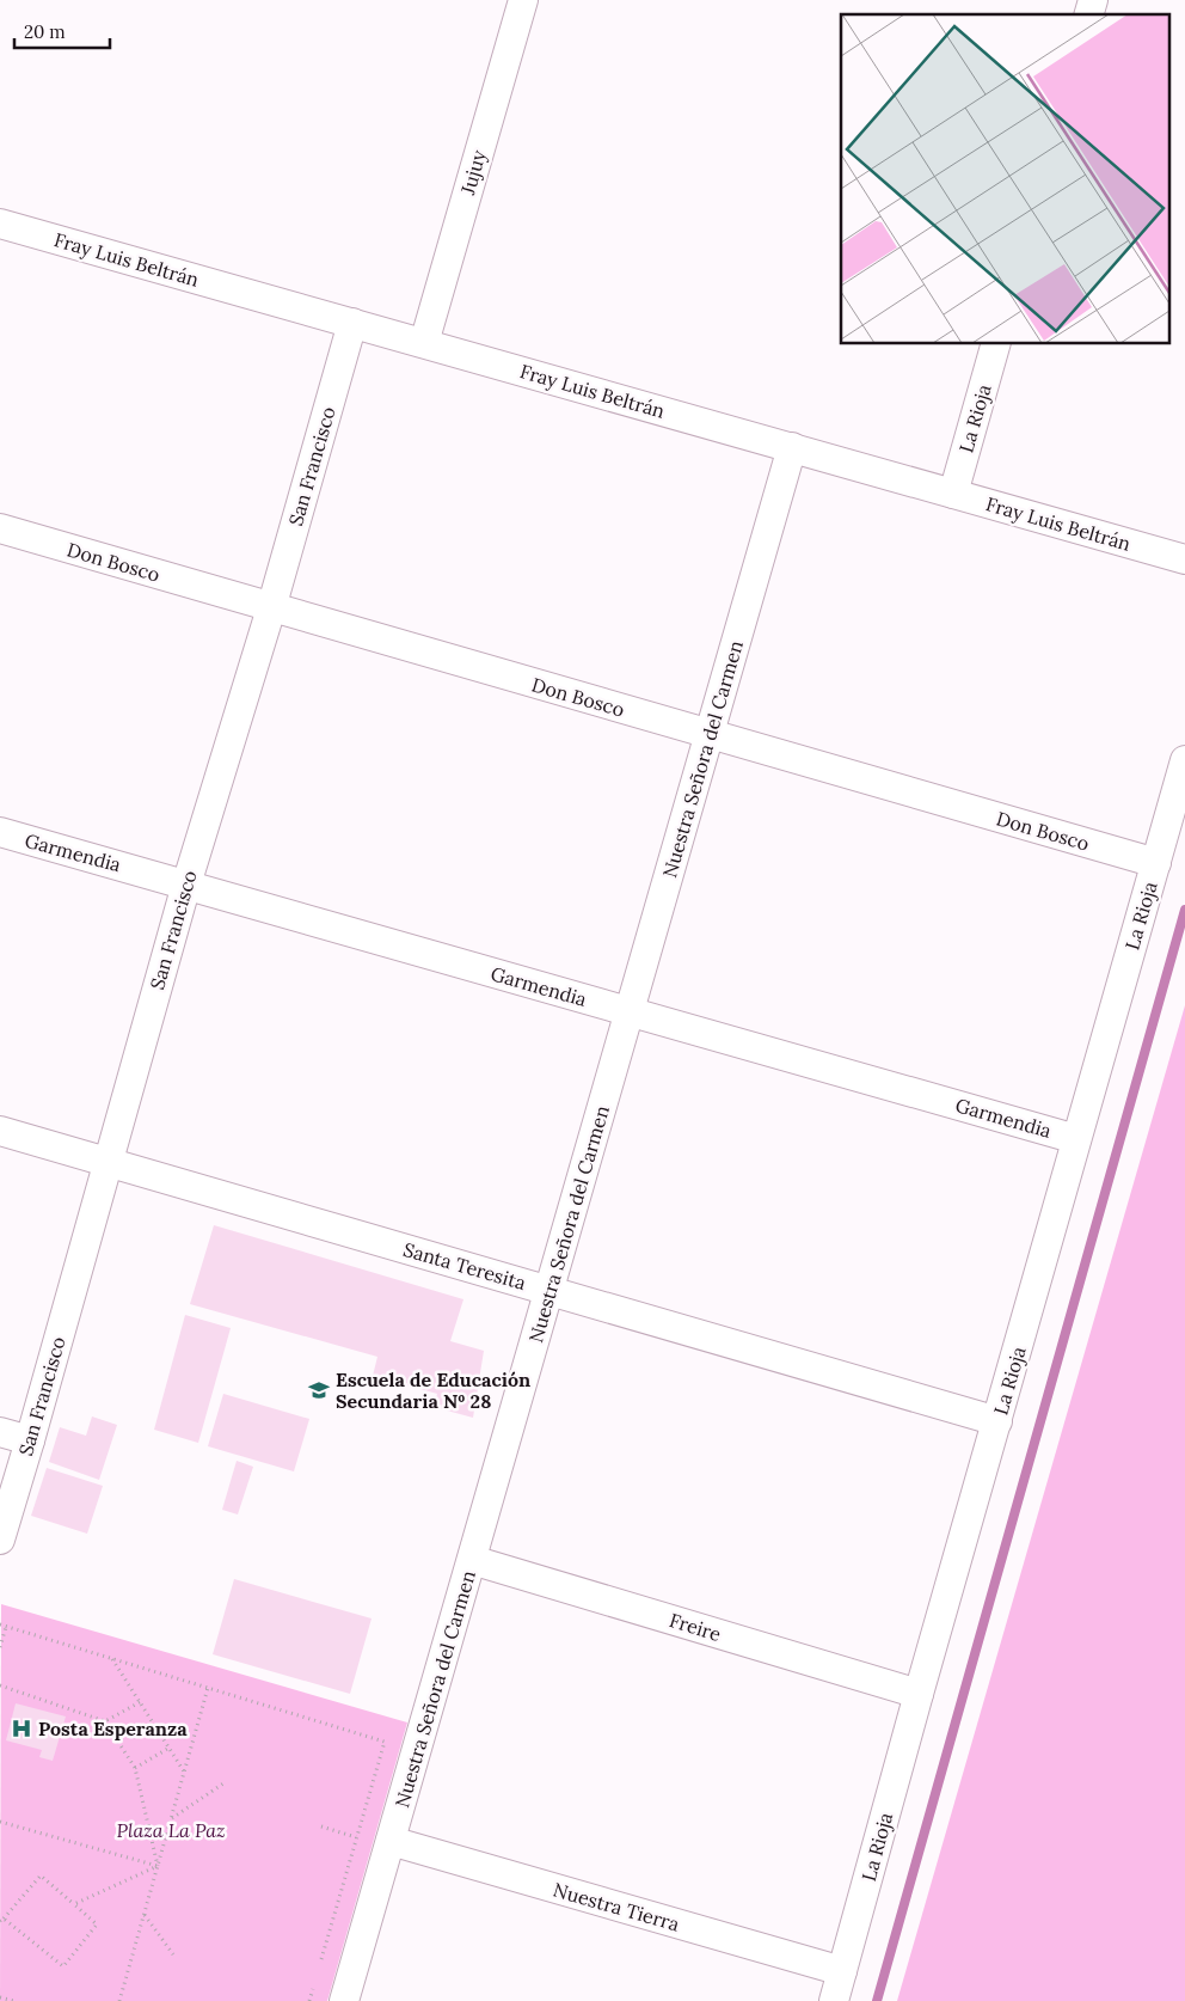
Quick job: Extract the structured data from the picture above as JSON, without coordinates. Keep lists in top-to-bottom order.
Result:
{
  "streets": {
    "street": [
      "Jujuy",
      "Fray Luis Beltrán",
      "La Rioja",
      "San Francisco",
      "Don Bosco",
      "Nuestra Señora del Carmen",
      "Garmendia",
      "Santa Teresita",
      "Freire",
      "Nuestra Tierra"
    ]
  },
  "crossings": [
    ["Jujuy", "Fray Luis Beltrán"],
    ["Fray Luis Beltrán", "La Rioja"],
    ["Fray Luis Beltrán", "San Francisco"],
    ["Fray Luis Beltrán", "Nuestra Señora del Carmen"],
    ["La Rioja", "Don Bosco"],
    ["La Rioja", "Garmendia"],
    ["La Rioja", "Santa Teresita"],
    ["La Rioja", "Freire"],
    ["La Rioja", "Nuestra Tierra"],
    ["San Francisco", "Don Bosco"],
    ["San Francisco", "Garmendia"],
    ["San Francisco", "Santa Teresita"],
    ["Don Bosco", "Nuestra Señora del Carmen"],
    ["Nuestra Señora del Carmen", "Garmendia"],
    ["Nuestra Señora del Carmen", "Santa Teresita"],
    ["Nuestra Señora del Carmen", "Freire"],
    ["Nuestra Señora del Carmen", "Nuestra Tierra"]
  ],
  "parks": ["Plaza La Paz"],
  "places": {
    "school or university": ["Escuela de Educación Secundaria Nº 28"],
    "hospital": ["Posta Esperanza"]
  },
  "scale_bar": "20 m"
}
